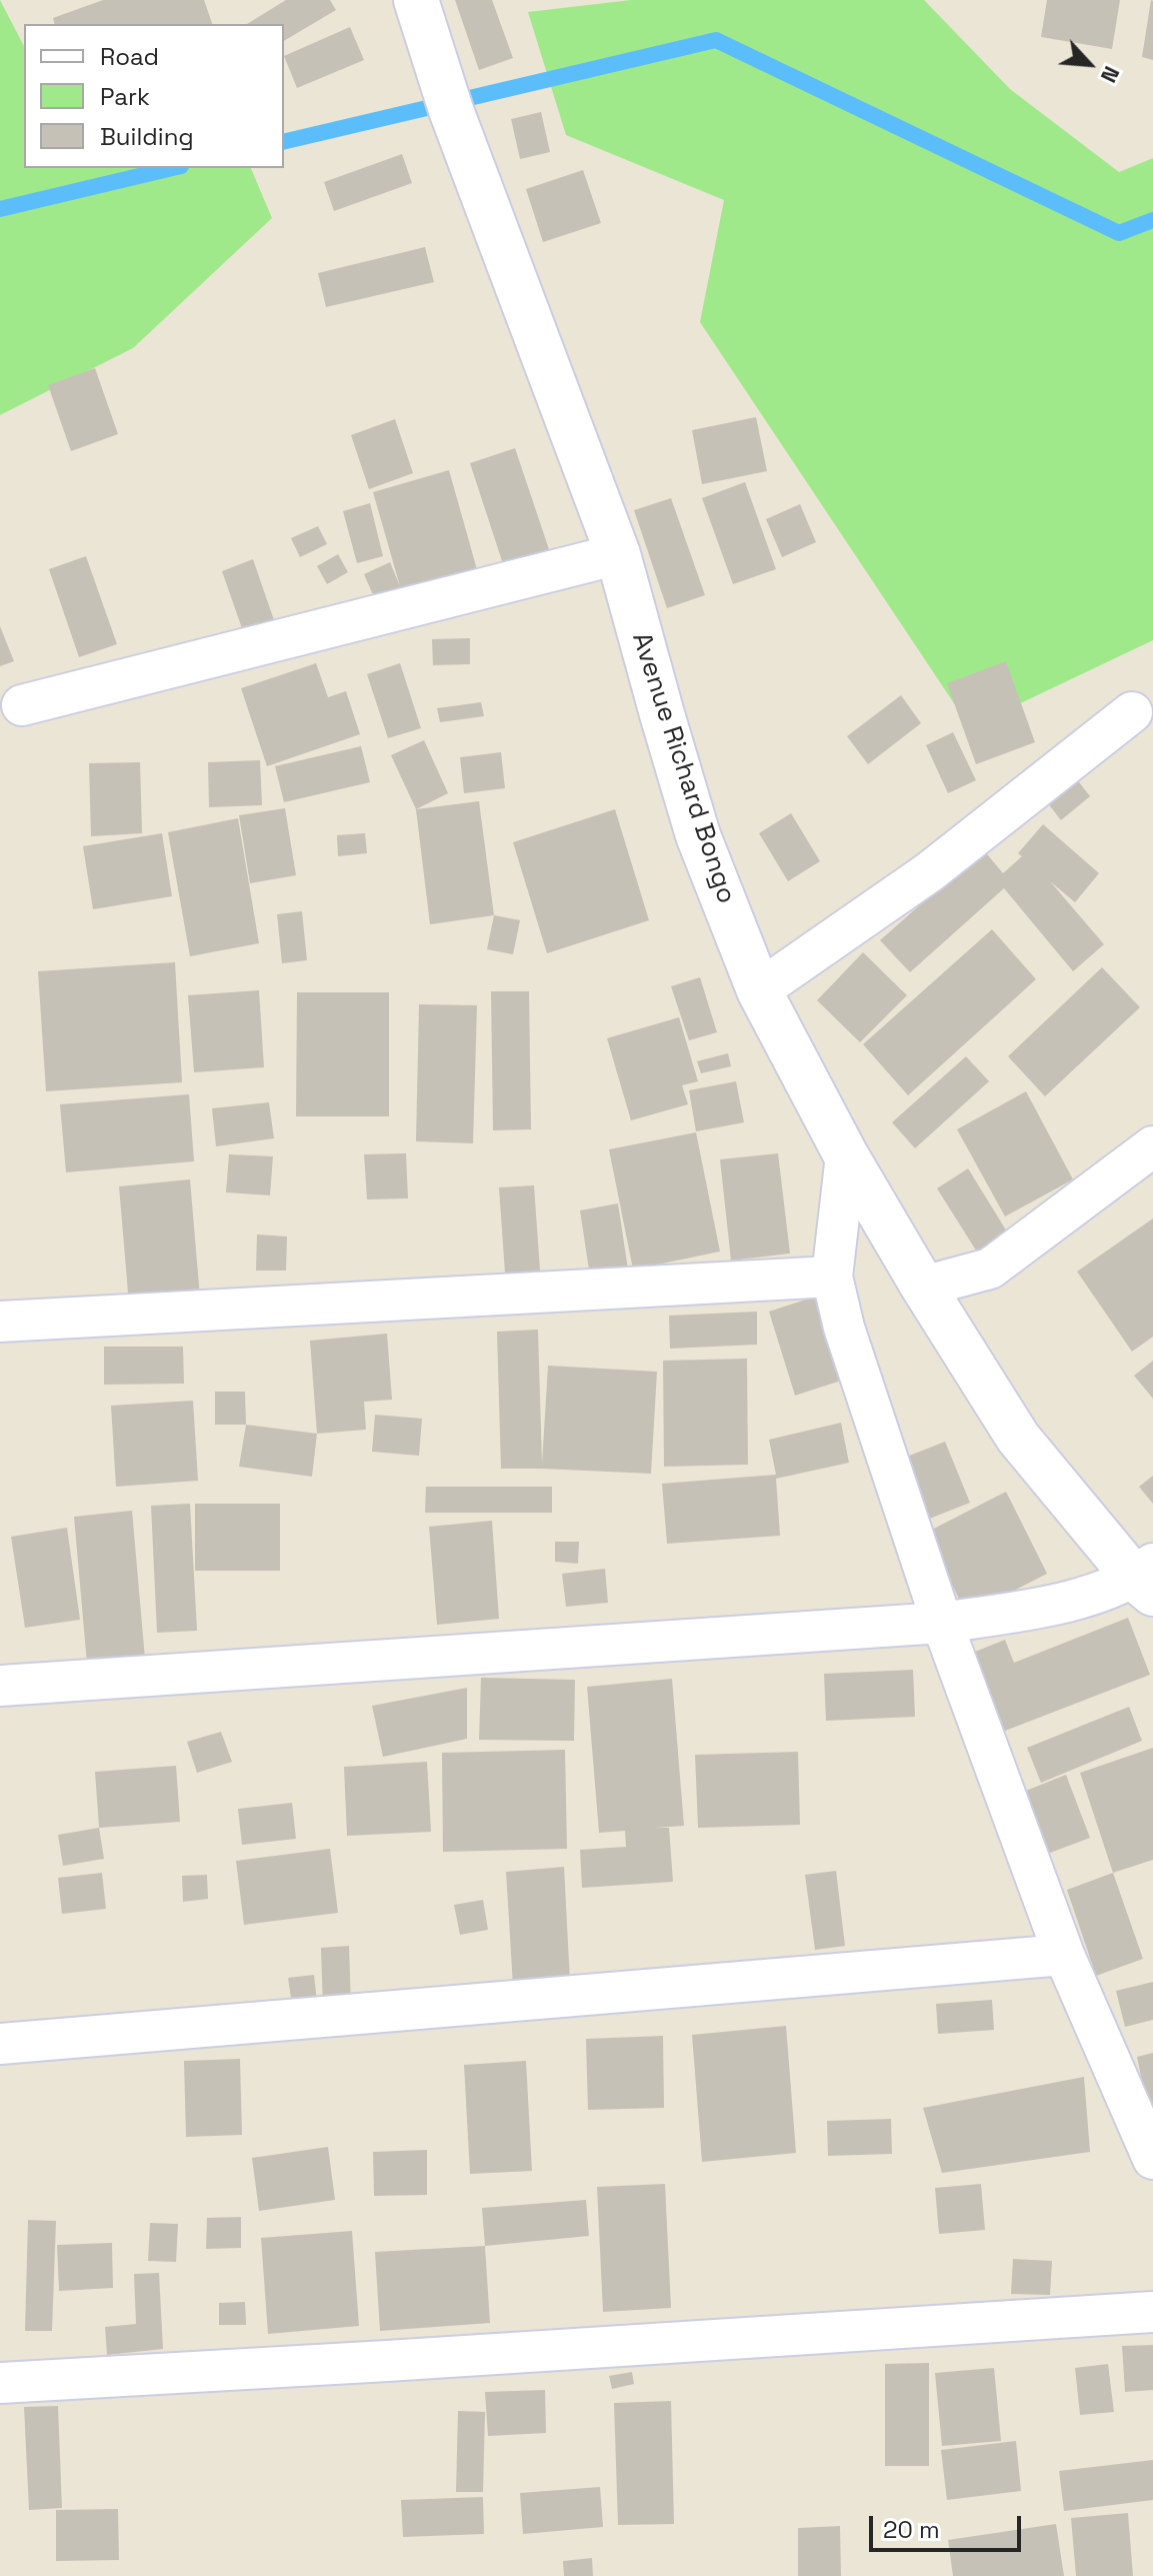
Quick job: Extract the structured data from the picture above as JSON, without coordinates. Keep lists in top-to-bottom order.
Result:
{
  "streets": {
    "street": ["Avenue Richard Bongo"]
  },
  "legend": ["Road", "Park", "Building"],
  "scale_bar": "20 m",
  "north": "bottom right"
}
